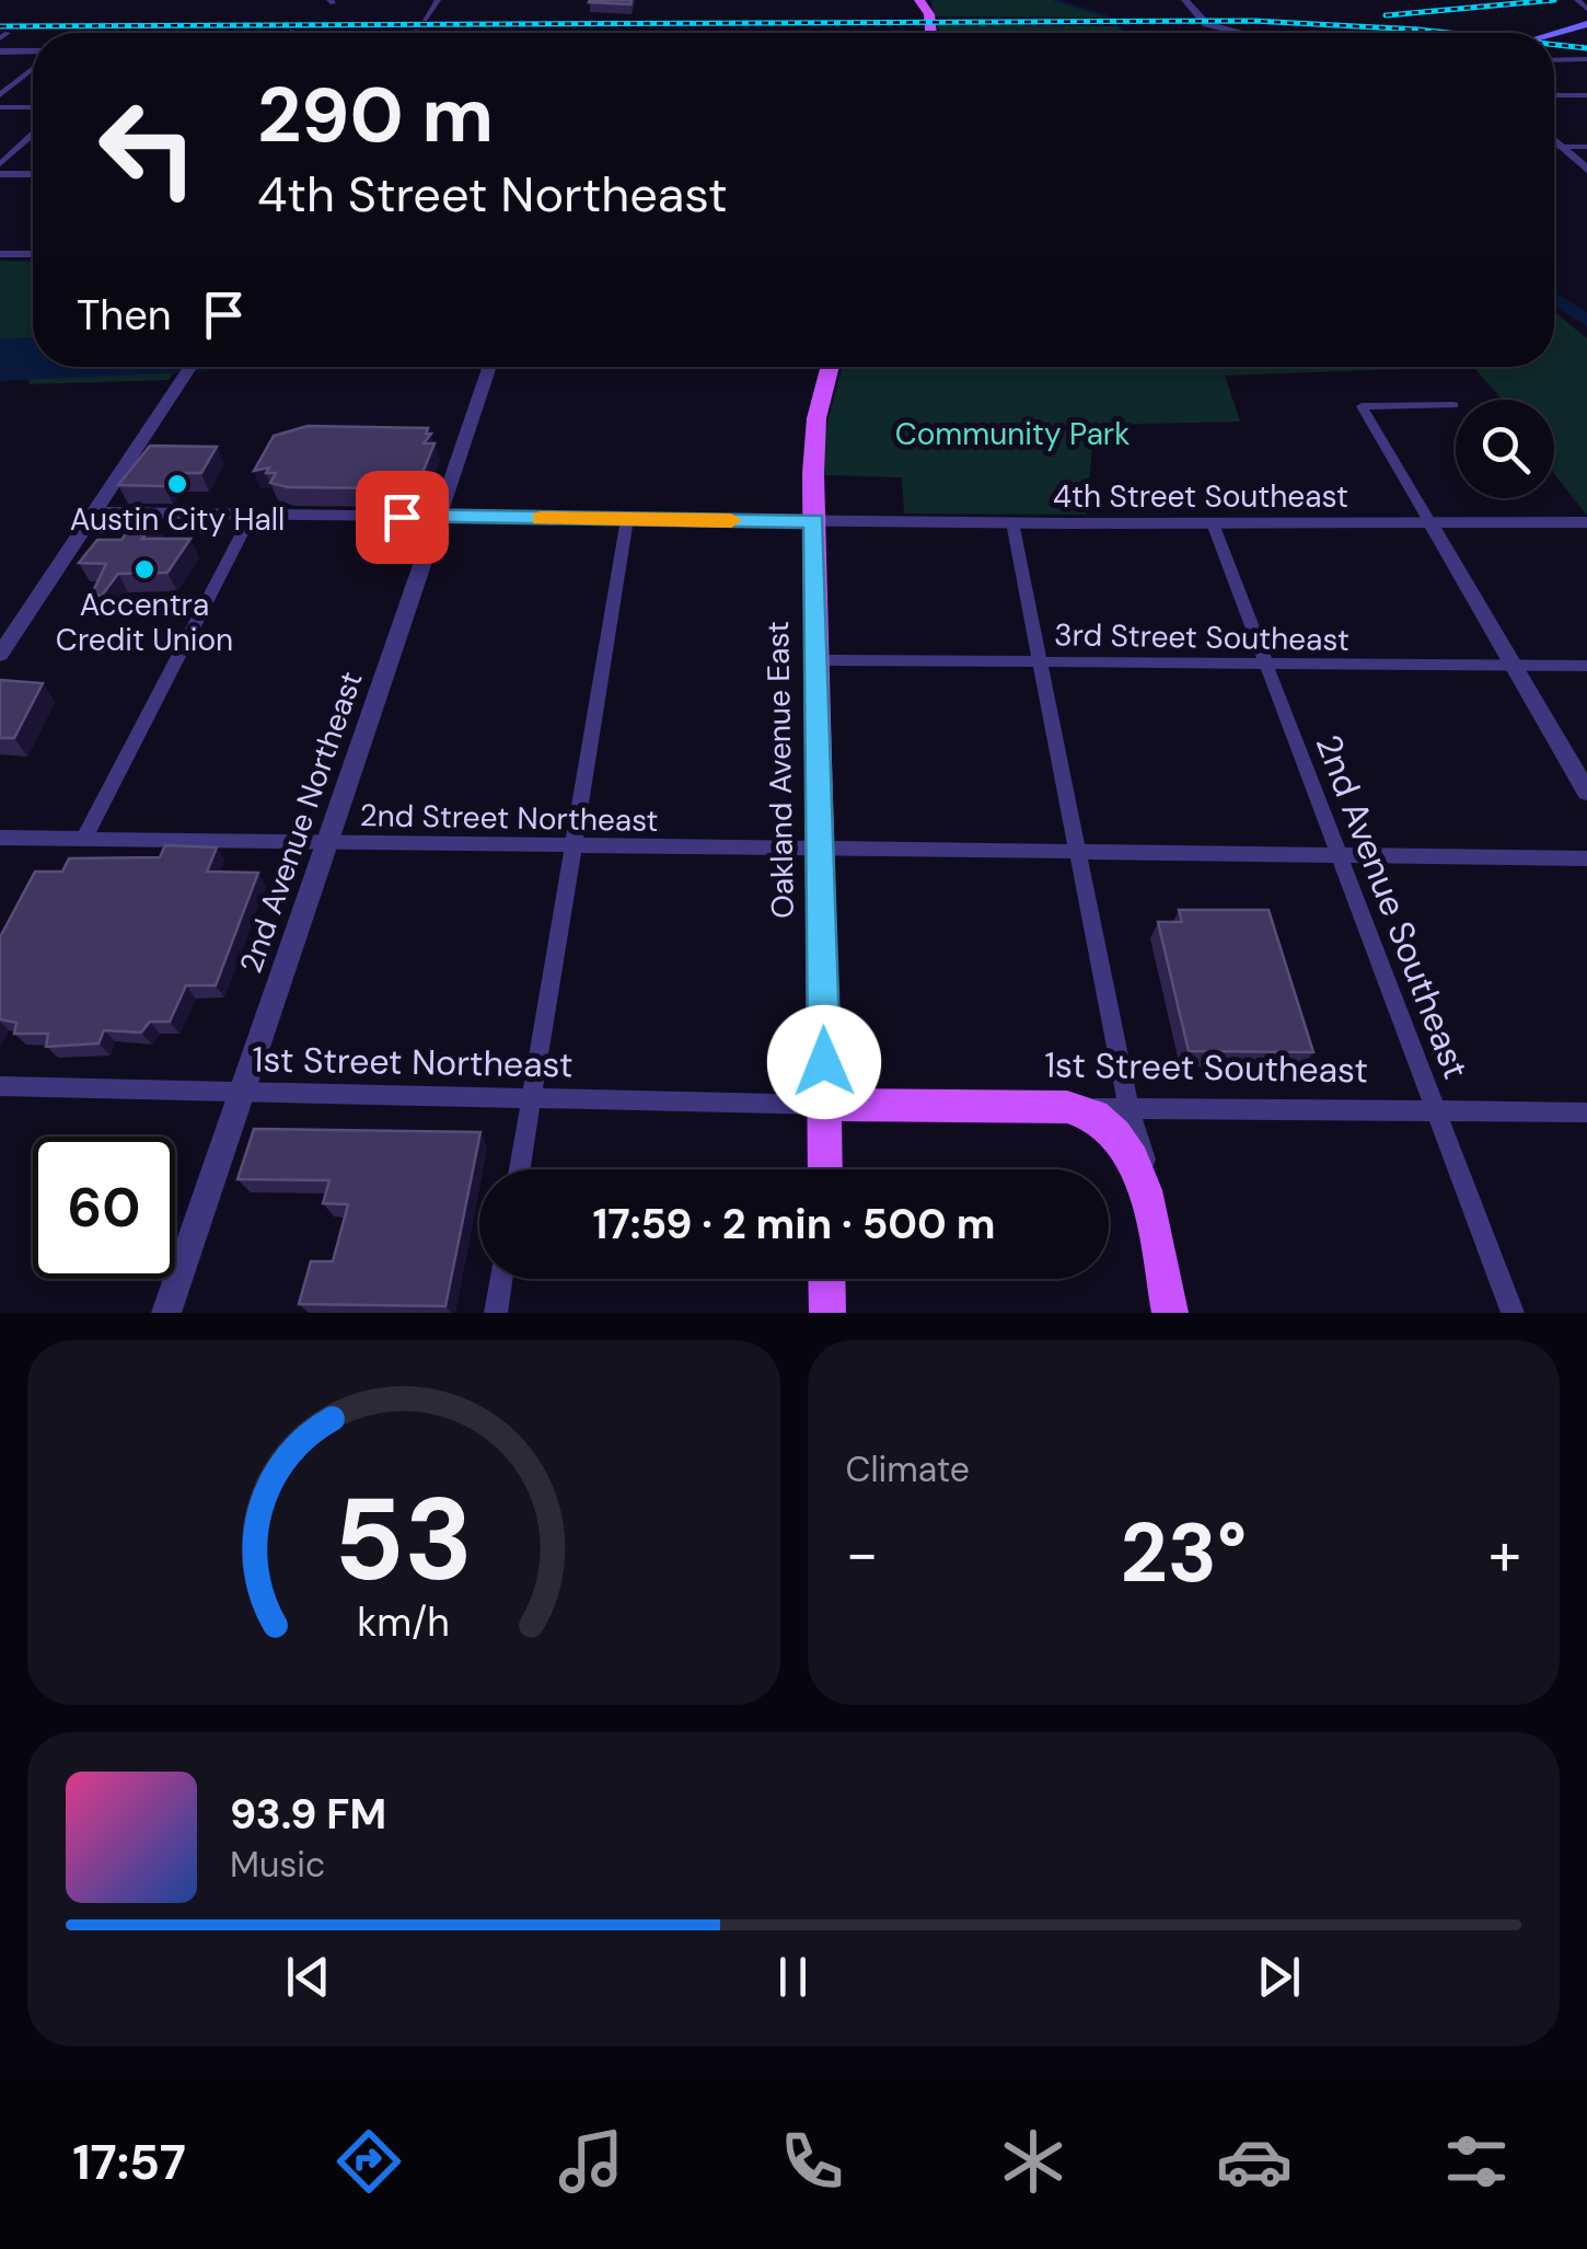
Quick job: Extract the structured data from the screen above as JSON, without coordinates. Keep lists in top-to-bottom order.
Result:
{
  "streets": {
    "main road": ["Oakland Avenue East", "1st Street Southeast"],
    "street": [
      "4th Street Southeast",
      "3rd Street Southeast",
      "2nd Street Northeast",
      "2nd Avenue Northeast",
      "2nd Avenue Southeast",
      "1st Street Northeast"
    ]
  },
  "crossings": [
    ["4th Street Southeast", "Oakland Avenue East"],
    ["4th Street Southeast", "2nd Avenue Northeast"],
    ["4th Street Southeast", "2nd Avenue Southeast"],
    ["3rd Street Southeast", "Oakland Avenue East"],
    ["3rd Street Southeast", "2nd Avenue Southeast"],
    ["Oakland Avenue East", "2nd Street Northeast"],
    ["Oakland Avenue East", "1st Street Northeast"],
    ["Oakland Avenue East", "1st Street Southeast"],
    ["2nd Street Northeast", "2nd Avenue Northeast"],
    ["2nd Street Northeast", "2nd Avenue Southeast"],
    ["2nd Avenue Northeast", "1st Street Northeast"],
    ["2nd Avenue Southeast", "1st Street Southeast"],
    ["1st Street Northeast", "1st Street Southeast"]
  ],
  "parks": ["Community Park"],
  "places": ["Austin City Hall", "Accentra Credit Union"],
  "page": {
    "turn": ["290 m", "4th Street Northeast"],
    "then": "Then",
    "limit": "60",
    "trip": "17:59 · 2 min · 500 m",
    "tile": "Climate",
    "heat": ["−", "23°", "+"],
    "song": ["93.9 FM", "Music"],
    "tabs": "17:57",
    "gauge": ["53", "km/h"]
  }
}
